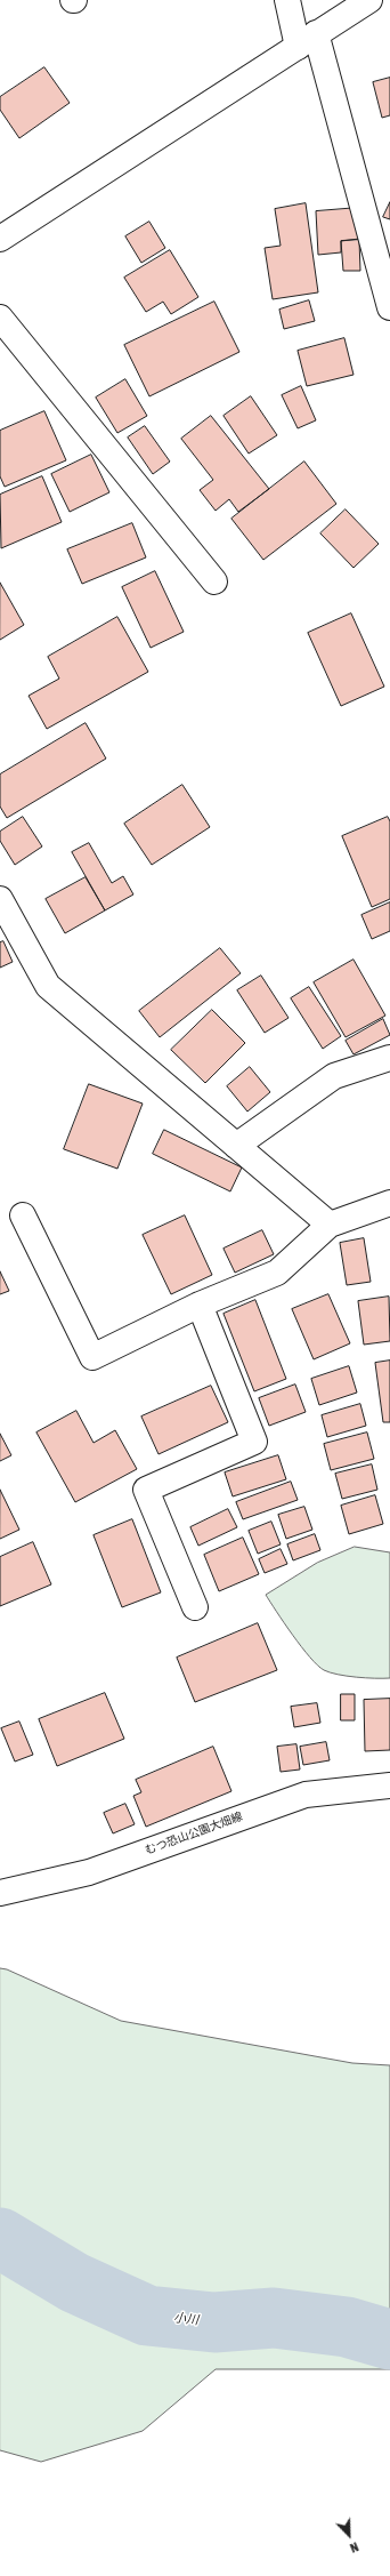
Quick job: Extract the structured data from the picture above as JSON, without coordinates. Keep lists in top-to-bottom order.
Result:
{
  "streets": {
    "street": ["むつ恐山公園大畑線"]
  },
  "water": ["小川"],
  "north": "bottom right"
}
